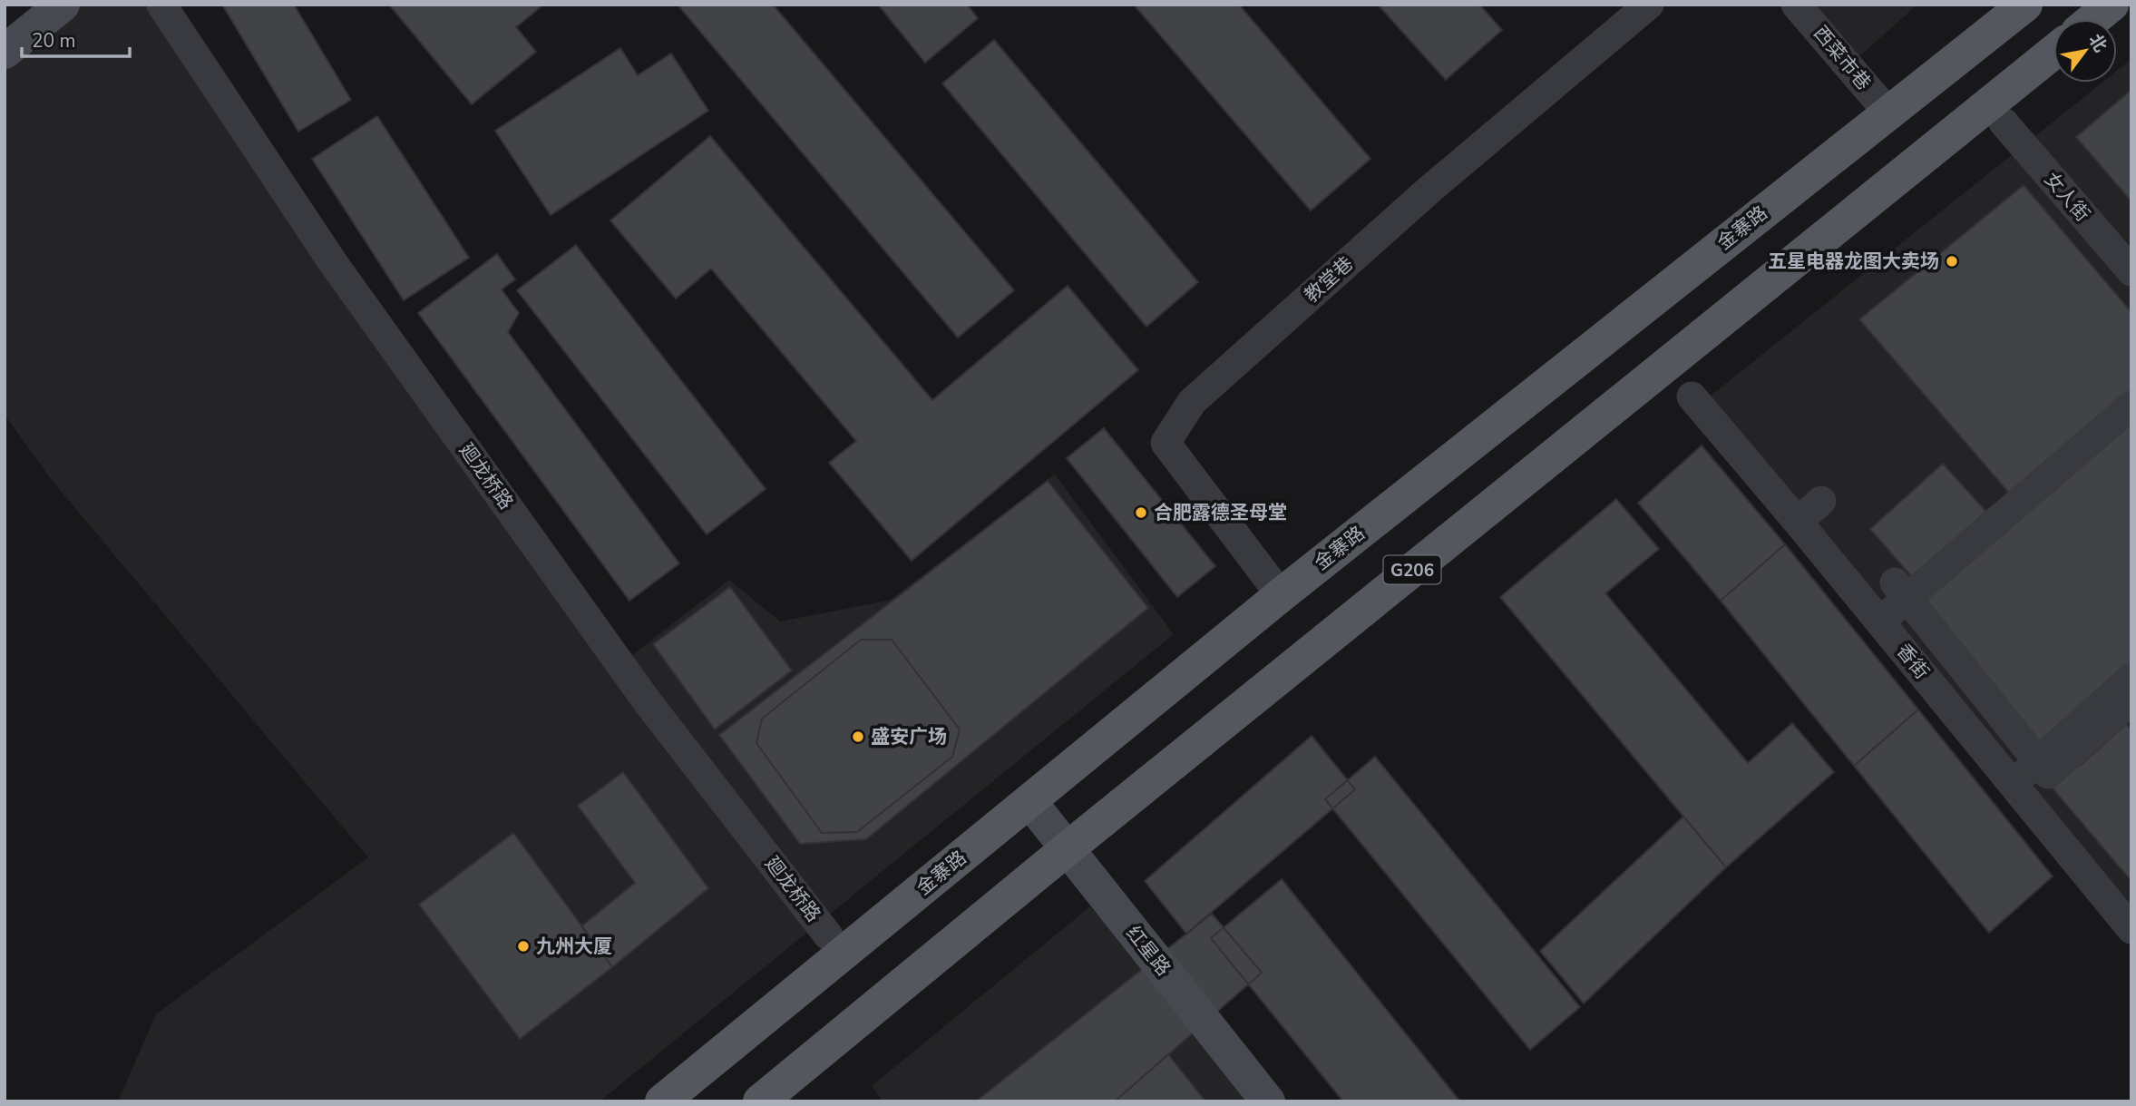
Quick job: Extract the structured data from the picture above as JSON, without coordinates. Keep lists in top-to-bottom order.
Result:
{
  "streets": {
    "main road": ["金寨路", "G206"],
    "street": [
      "西菜市巷",
      "女人街",
      "教堂巷",
      "廻龙桥路",
      "香街",
      "红星路"
    ]
  },
  "crossings": [
    ["西菜市巷", "金寨路"],
    ["金寨路", "教堂巷"],
    ["金寨路", "红星路"],
    ["G206", "红星路"]
  ],
  "places": [
    "五星电器龙图大卖场",
    "合肥露德圣母堂",
    "盛安广场",
    "九州大厦"
  ],
  "scale_bar": "20 m",
  "north": "top right"
}
